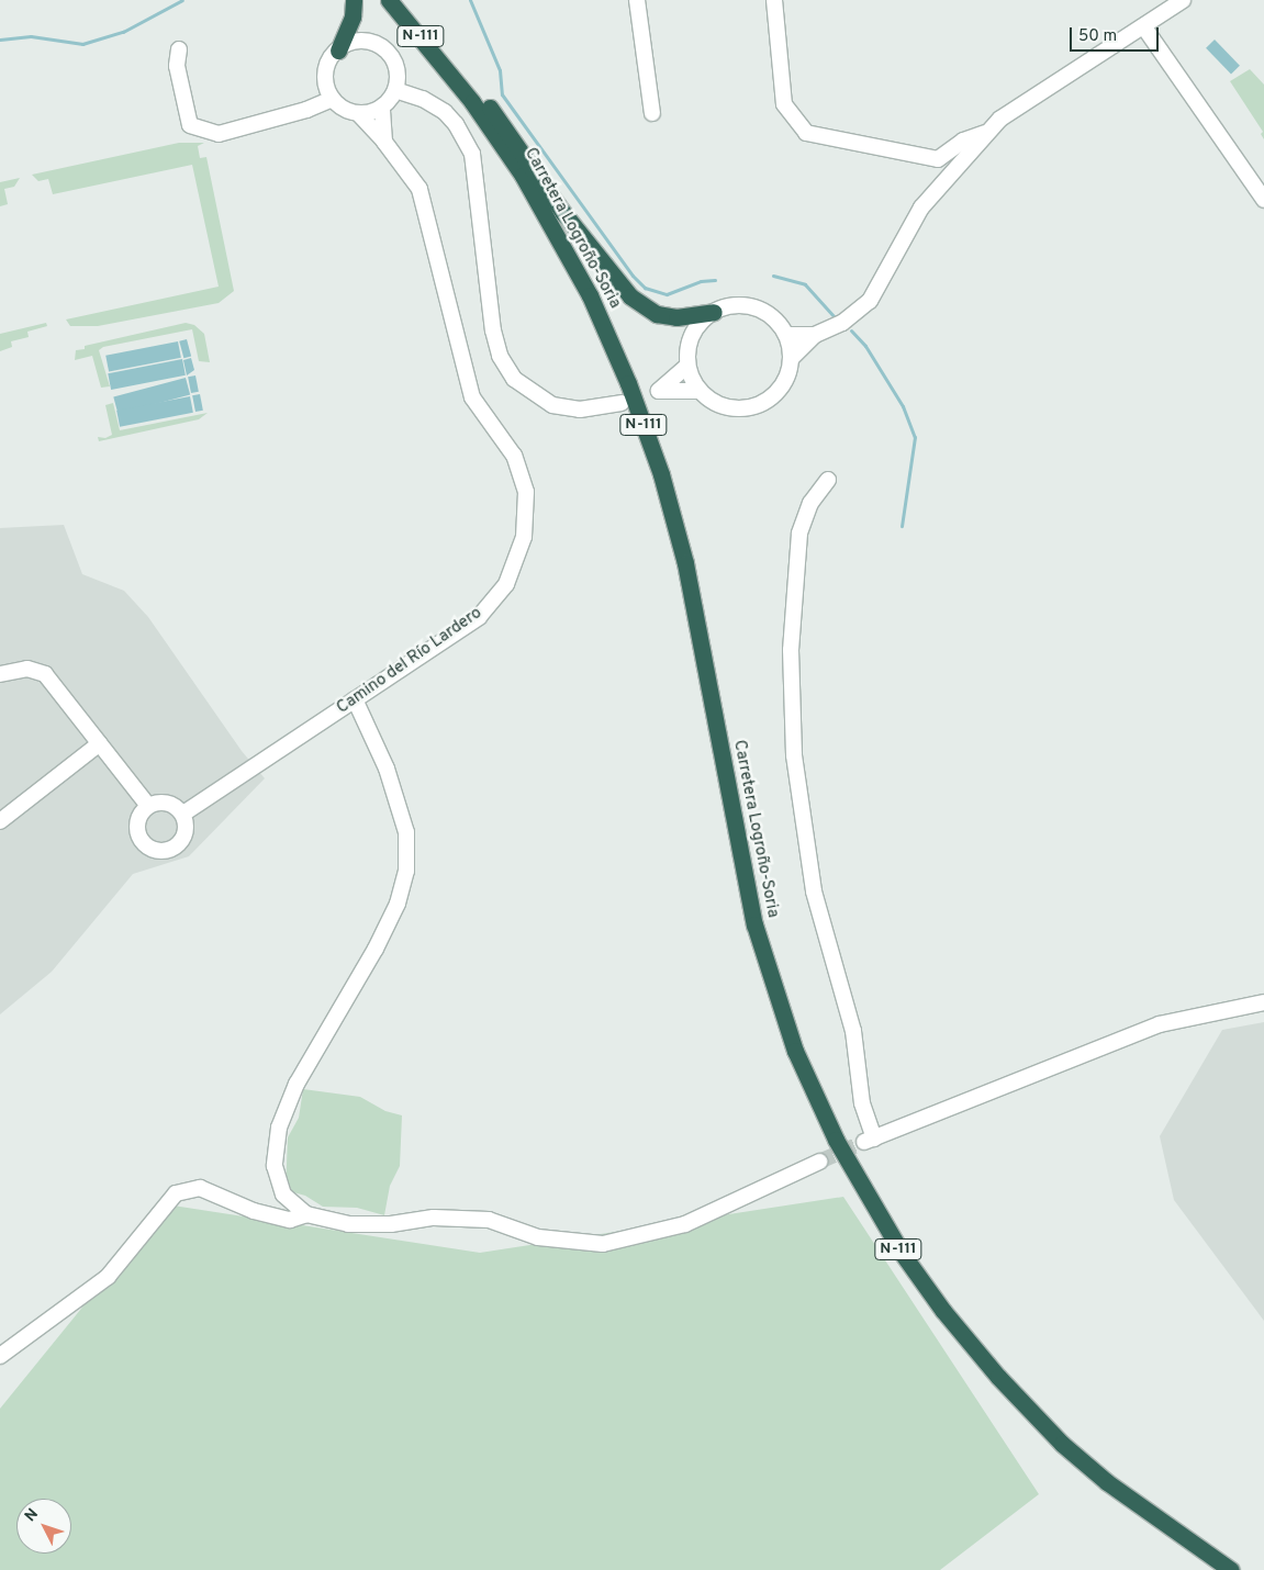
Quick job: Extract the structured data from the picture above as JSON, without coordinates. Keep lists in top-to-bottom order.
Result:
{
  "streets": {
    "highway": ["N-111", "Carretera Logroño-Soria"],
    "street": ["Camino del Río Lardero"]
  },
  "scale_bar": "50 m",
  "north": "top left"
}
